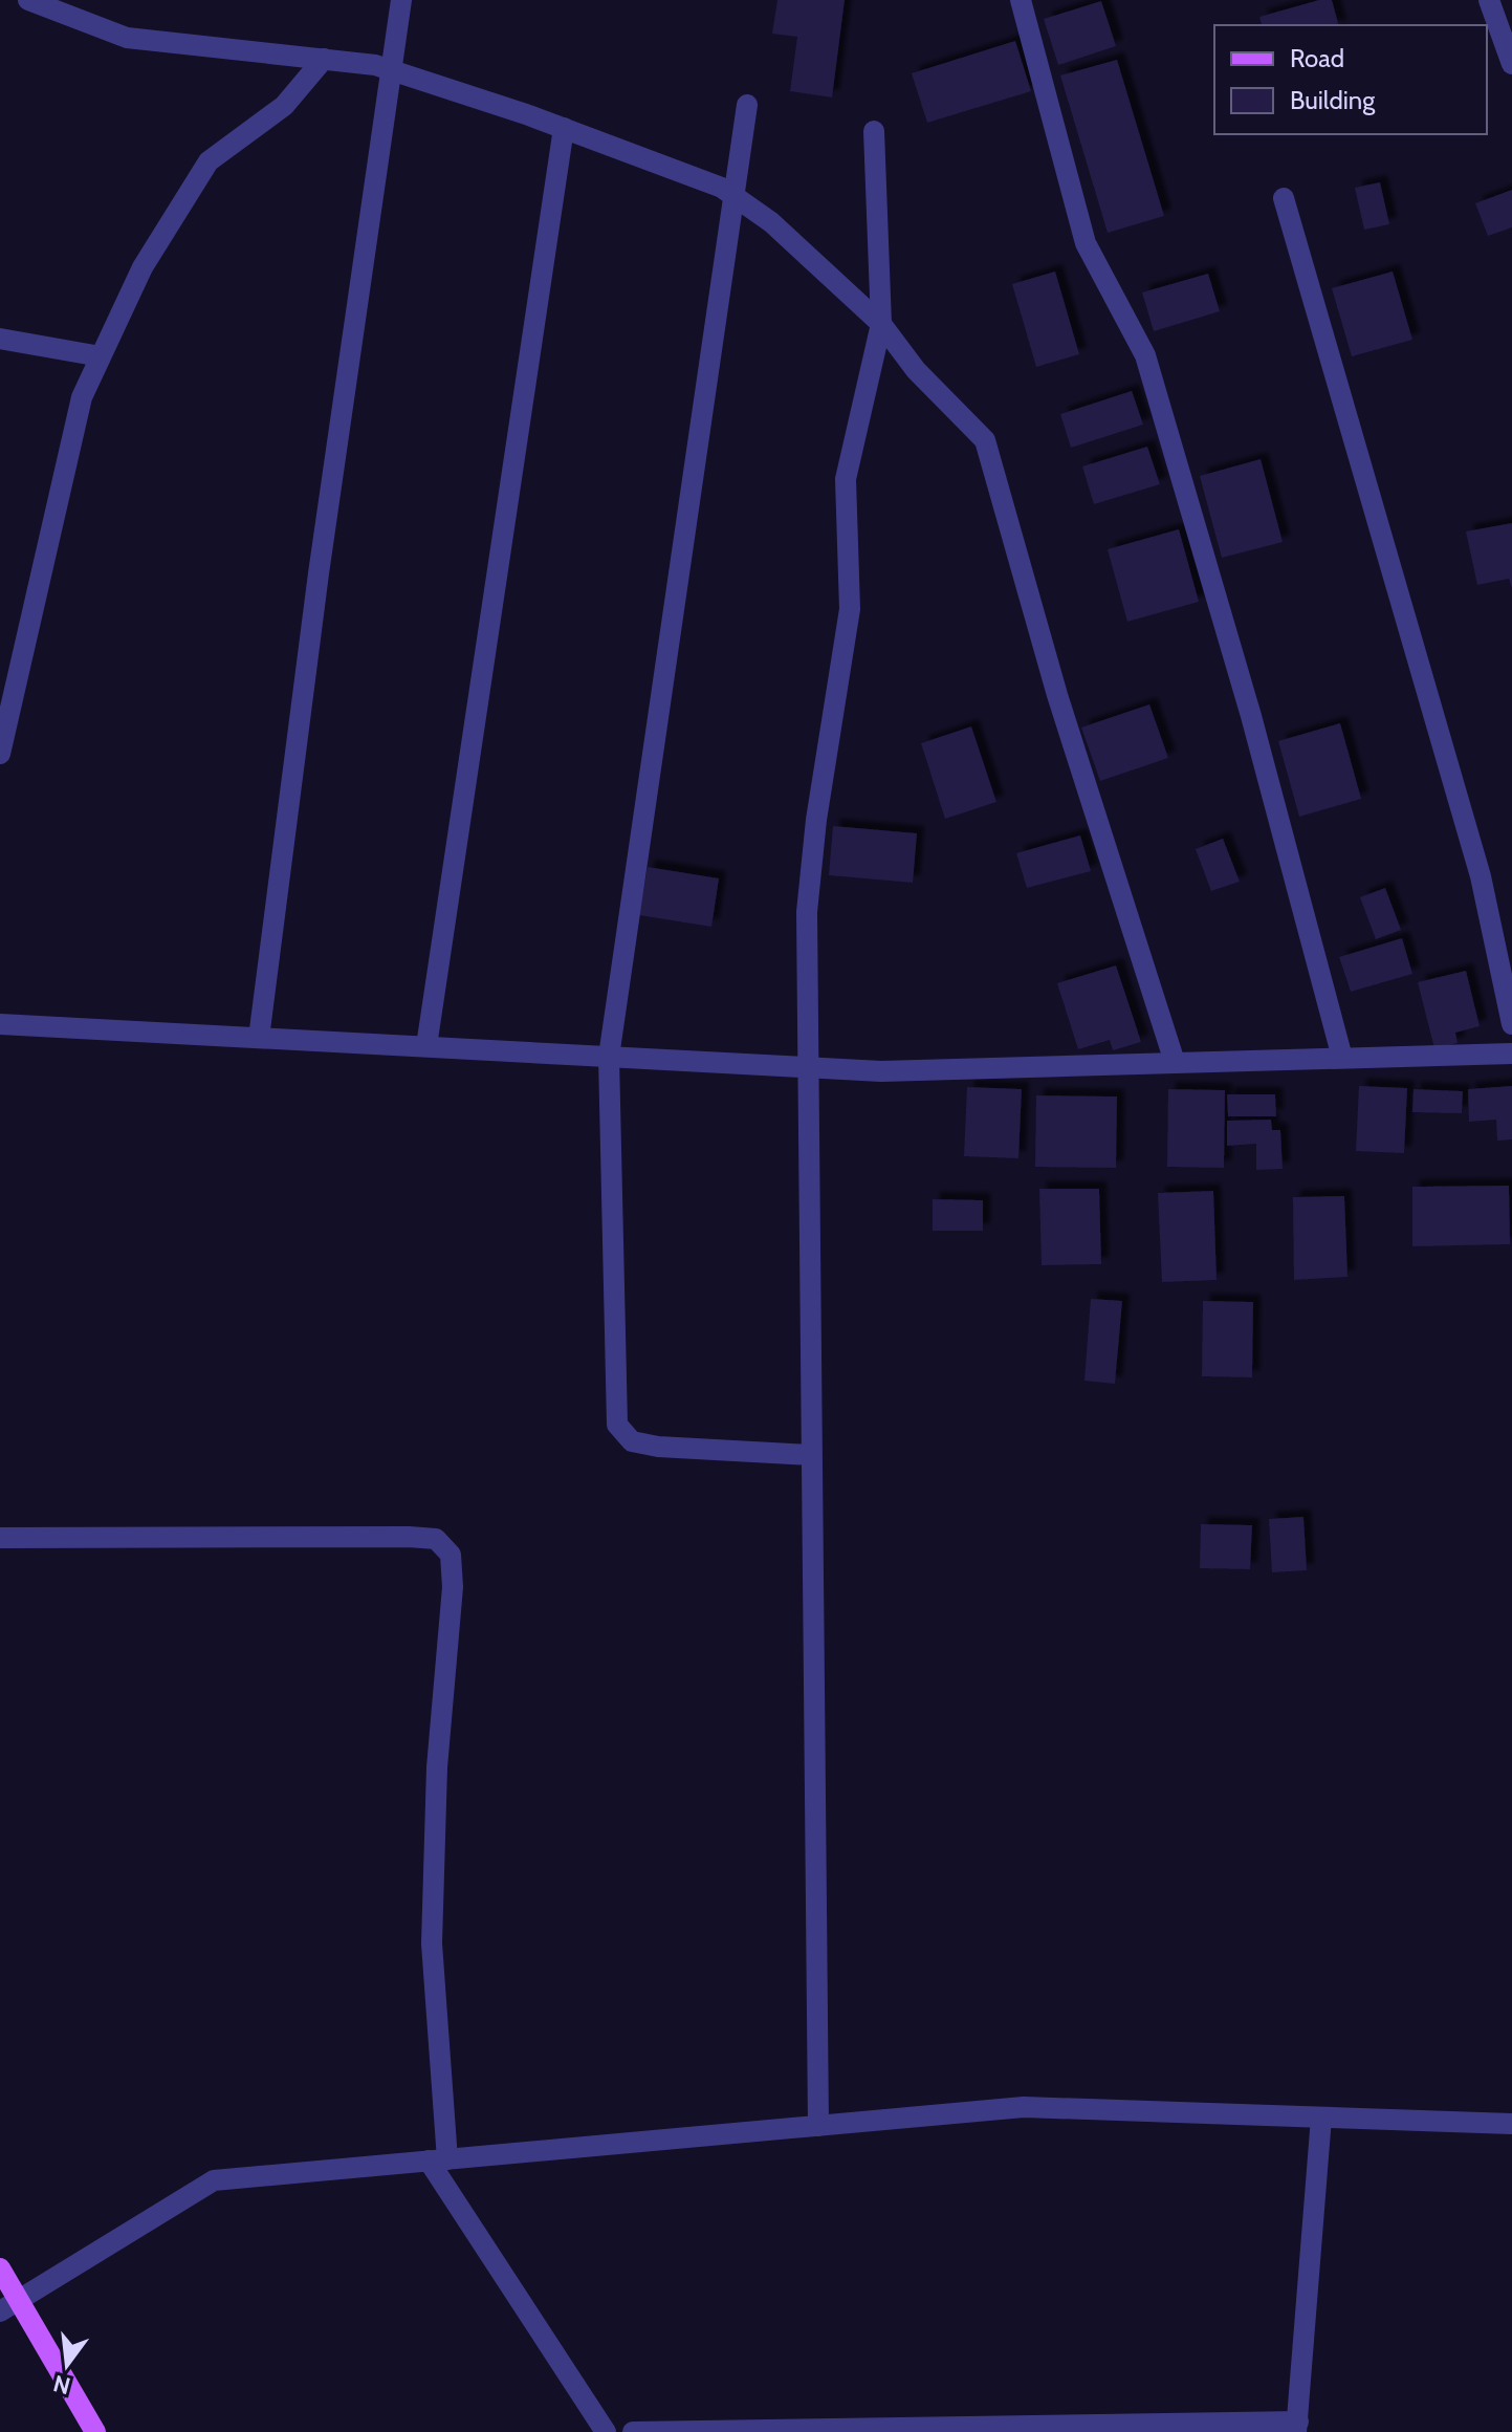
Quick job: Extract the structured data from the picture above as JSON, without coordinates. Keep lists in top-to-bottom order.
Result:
{
  "legend": ["Road", "Building"],
  "north": "bottom"
}
